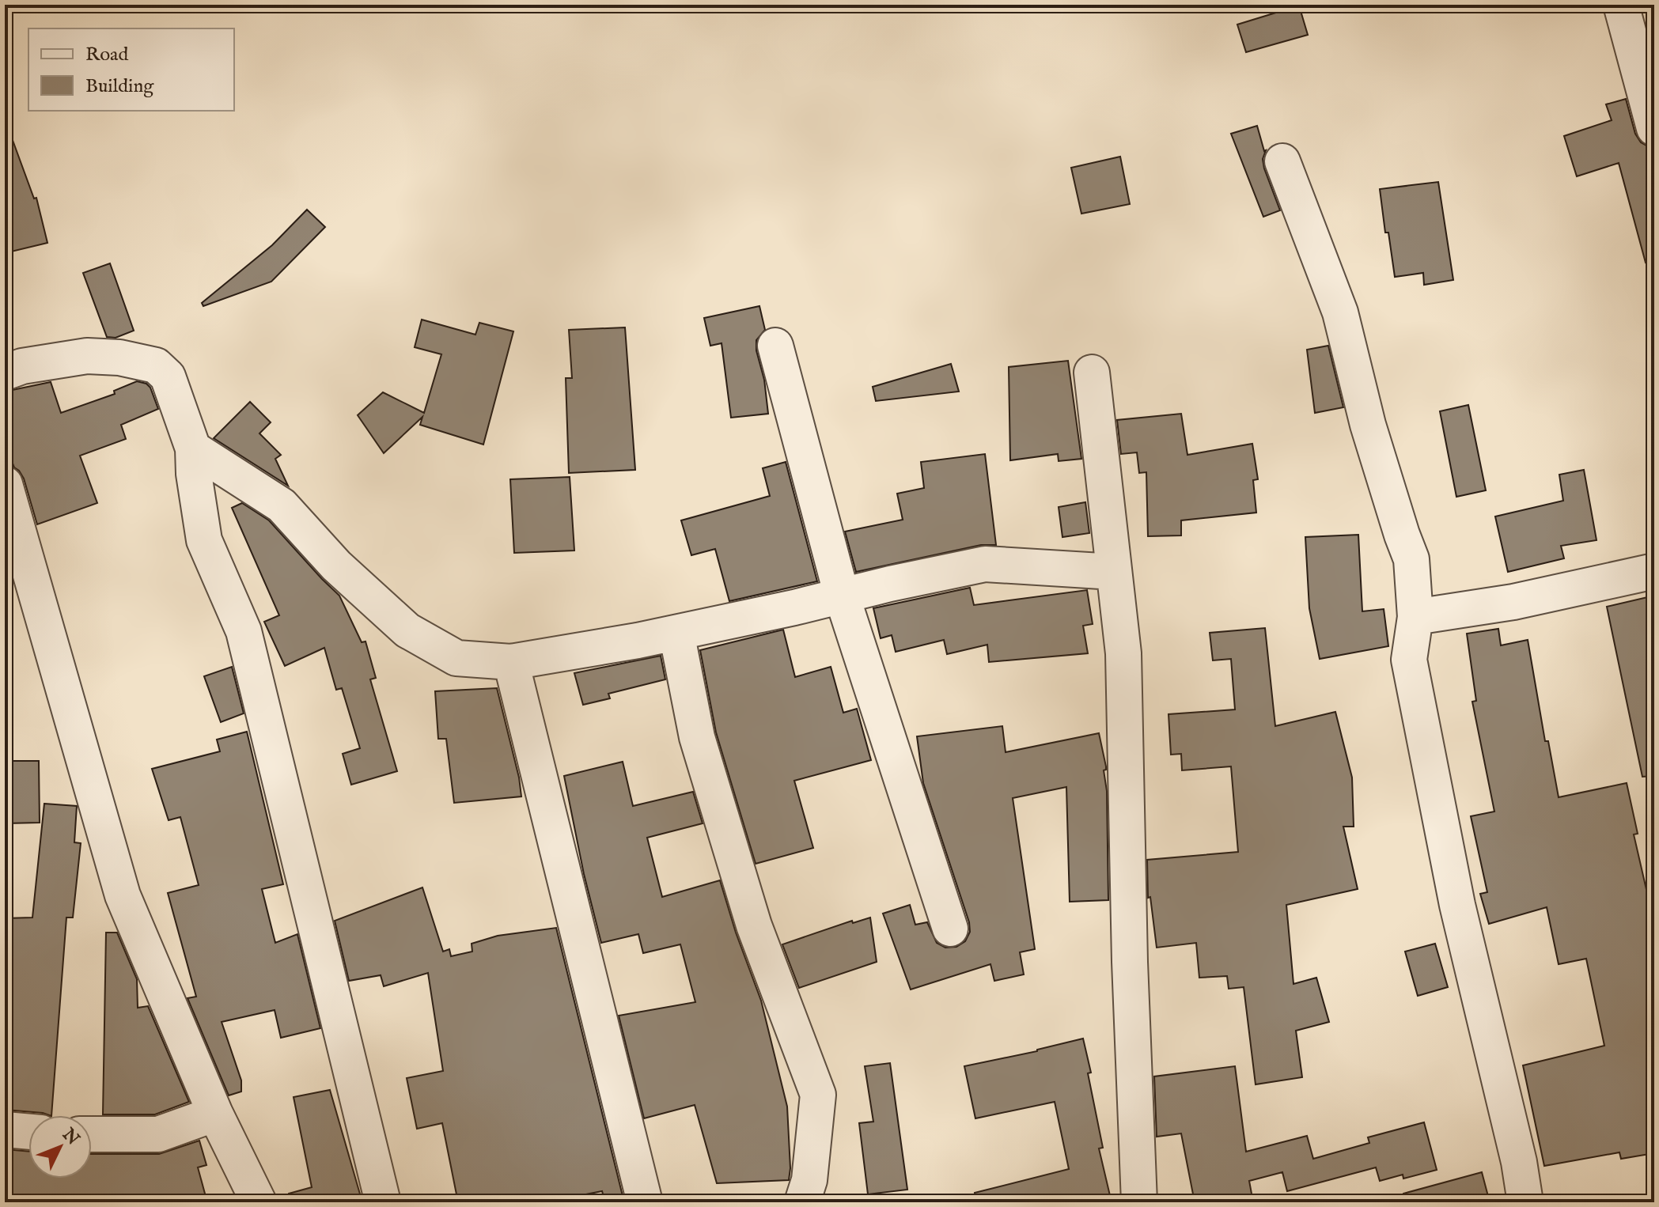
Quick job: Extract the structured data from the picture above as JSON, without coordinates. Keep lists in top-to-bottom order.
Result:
{
  "legend": ["Road", "Building"],
  "north": "top right"
}
